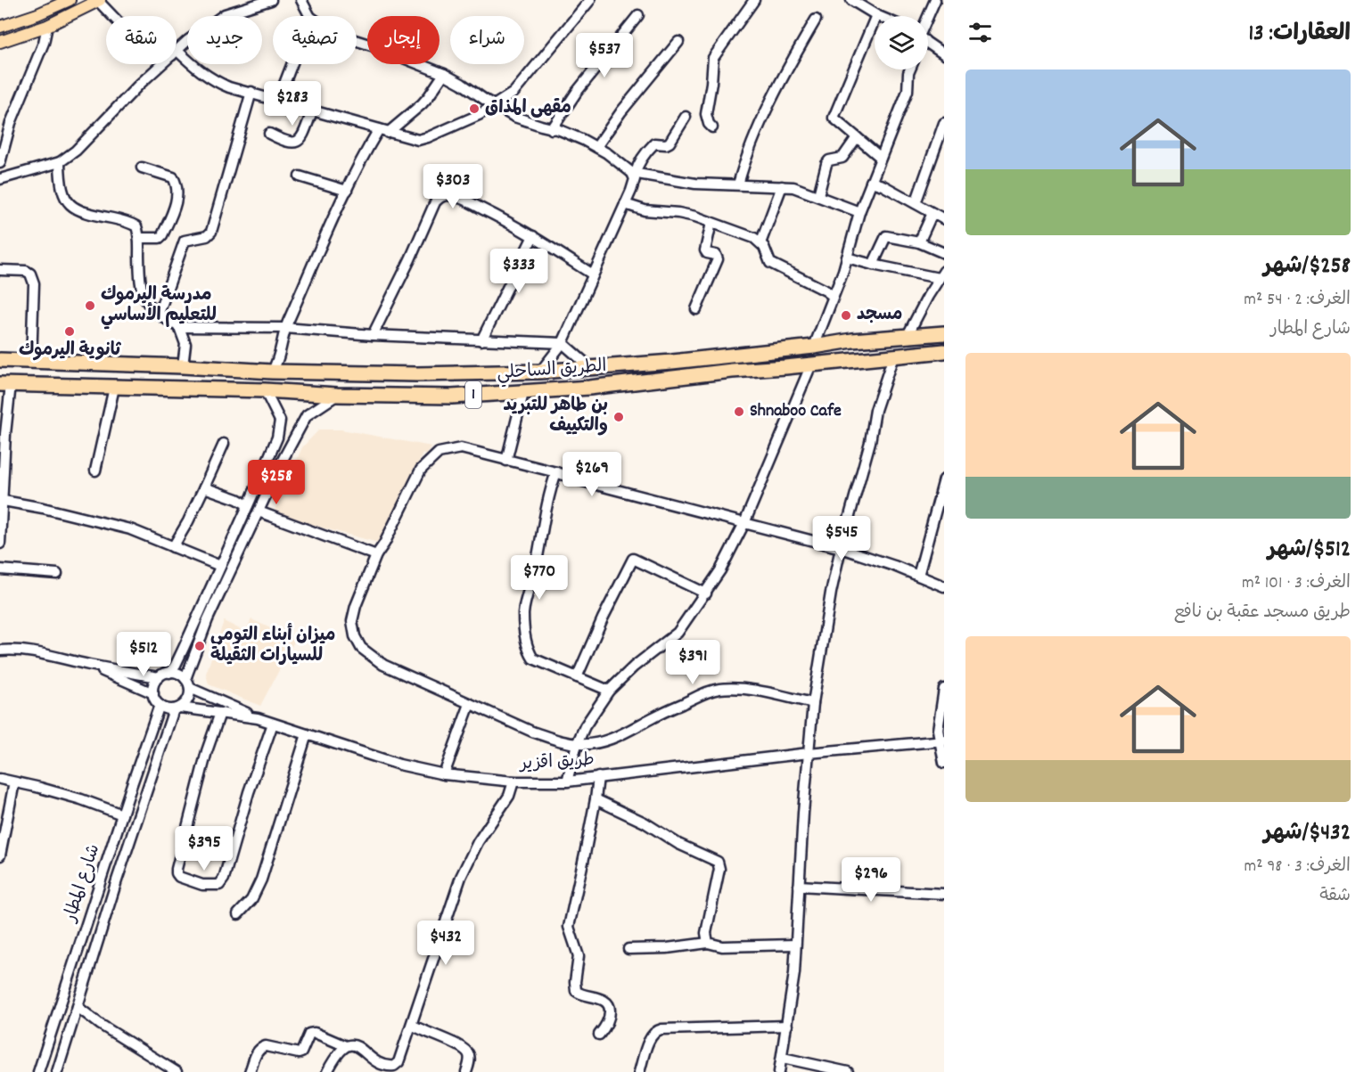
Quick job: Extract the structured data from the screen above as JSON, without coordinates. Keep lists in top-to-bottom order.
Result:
{
  "streets": {
    "highway": ["الطريق الساحلي", "1"],
    "street": ["طريق اقزير", "شارع المطار"]
  },
  "crossings": [
    ["طريق اقزير", "شارع المطار"]
  ],
  "places": [
    "مقهى المذاق",
    "مدرسة اليرموك للتعليم الأساسي",
    "مسجد",
    "ثانوية اليرموك",
    "Shnaboo Cafe",
    "بن طاهر للتبريد والتكييف",
    "ميزان أبناء التومي للسيارات الثقيلة"
  ],
  "page": {
    "heading": "العقارات: 13",
    "chip": [
      "شراء",
      "إيجار",
      "تصفية",
      "جديد",
      "شقة"
    ],
    "price": [
      "$537",
      "$283",
      "$303",
      "$333",
      "$269",
      "$258",
      "$545",
      "$770",
      "$512",
      "$391",
      "$395",
      "$296",
      "$432"
    ],
    "list": [
      {
        "name": "$258/شهر",
        "note": "الغرف: 2 · 54 m² · شارع المطار"
      },
      {
        "name": "$512/شهر",
        "note": "الغرف: 3 · 101 m² · طريق مسجد عقبة بن نافع"
      },
      {
        "name": "$432/شهر",
        "note": "الغرف: 3 · 98 m² · شقة"
      }
    ]
  }
}
